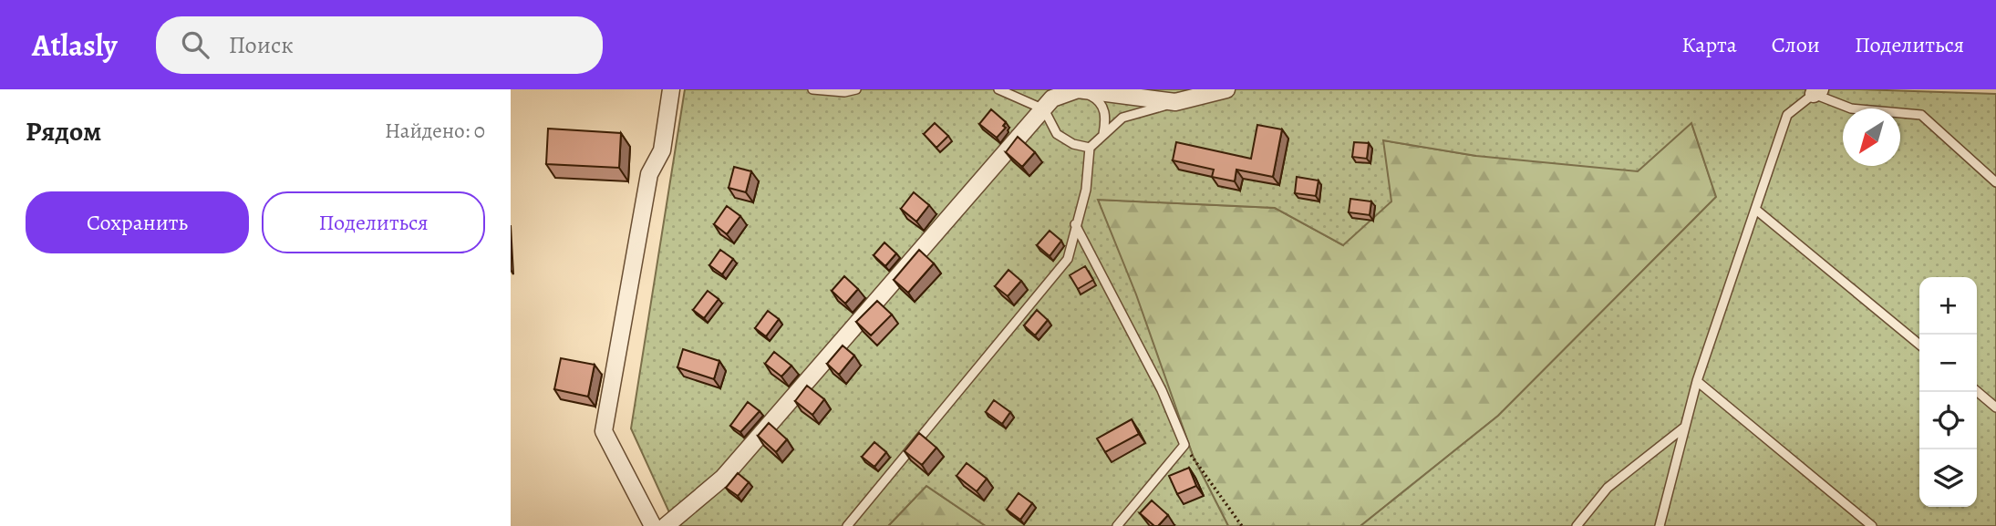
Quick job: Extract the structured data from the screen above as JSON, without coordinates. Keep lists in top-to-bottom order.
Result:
{
  "north": "bottom left",
  "page": {
    "header": "Atlasly",
    "search": "Поиск",
    "nav": ["Карта", "Слои", "Поделиться"],
    "heading": ["Рядом", "Найдено: 0"],
    "buttons": ["Сохранить", "Поделиться"],
    "map_buttons": ["+", "−"]
  }
}
